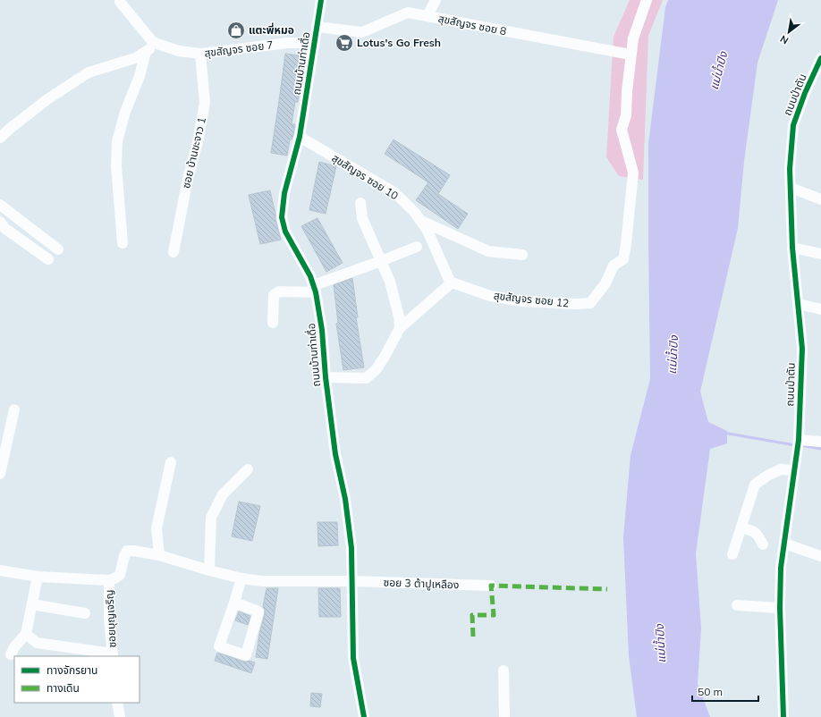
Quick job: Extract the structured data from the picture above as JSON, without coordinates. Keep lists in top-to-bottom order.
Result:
{
  "streets": {
    "street": [
      "สุขสัญจร ซอย 8",
      "สุขสัญจร ซอย 7",
      "ถนนบ้านท่าเดื่อ",
      "ถนนป่าตัน",
      "ซอย บ้านขะจาว 1",
      "สุขสัญจร ซอย 10",
      "สุขสัญจร ซอย 12",
      "ซอย 3 ต้าปูเหลือง",
      "ซอยบุญเจริญ"
    ]
  },
  "crossings": [
    ["สุขสัญจร ซอย 8", "ถนนบ้านท่าเดื่อ"],
    ["สุขสัญจร ซอย 8", "สุขสัญจร ซอย 12"],
    ["สุขสัญจร ซอย 7", "ถนนบ้านท่าเดื่อ"],
    ["สุขสัญจร ซอย 7", "ซอย บ้านขะจาว 1"],
    ["ถนนบ้านท่าเดื่อ", "สุขสัญจร ซอย 10"],
    ["ถนนบ้านท่าเดื่อ", "ซอย 3 ต้าปูเหลือง"],
    ["สุขสัญจร ซอย 10", "สุขสัญจร ซอย 12"],
    ["ซอย 3 ต้าปูเหลือง", "ซอยบุญเจริญ"]
  ],
  "water": ["แม่น้ำปิง"],
  "places": {
    "shop": ["แตะพี่หมอ"],
    "supermarket": ["Lotus's Go Fresh"]
  },
  "legend": ["ทางจักรยาน", "ทางเดิน"],
  "scale_bar": "50 m",
  "north": "bottom left"
}
